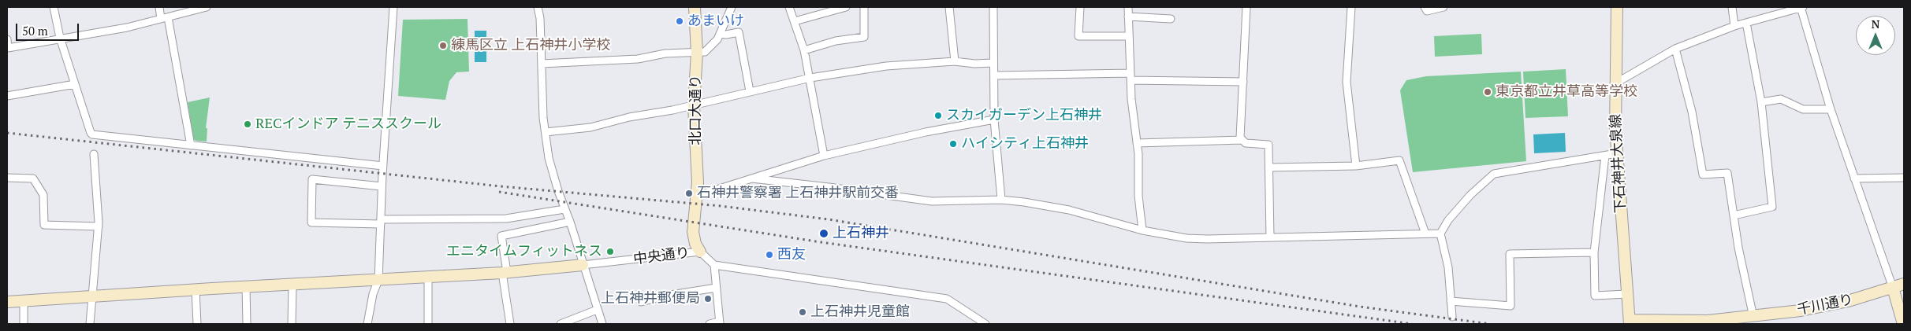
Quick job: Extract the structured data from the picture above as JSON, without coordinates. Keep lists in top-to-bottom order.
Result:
{
  "streets": {
    "street": [
      "北口大通り",
      "下石神井大泉線",
      "中央通り",
      "千川通り"
    ]
  },
  "crossings": [
    ["北口大通り", "中央通り"],
    ["下石神井大泉線", "千川通り"]
  ],
  "places": [
    "あまいけ",
    "練馬区立 上石神井小学校",
    "東京都立井草高等学校",
    "スカイガーデン上石神井",
    "RECインドア テニススクール",
    "ハイシティ上石神井",
    "石神井警察署 上石神井駅前交番",
    "上石神井",
    "エニタイムフィットネス",
    "西友",
    "上石神井郵便局",
    "上石神井児童館"
  ],
  "scale_bar": "50 m",
  "north": "top"
}
